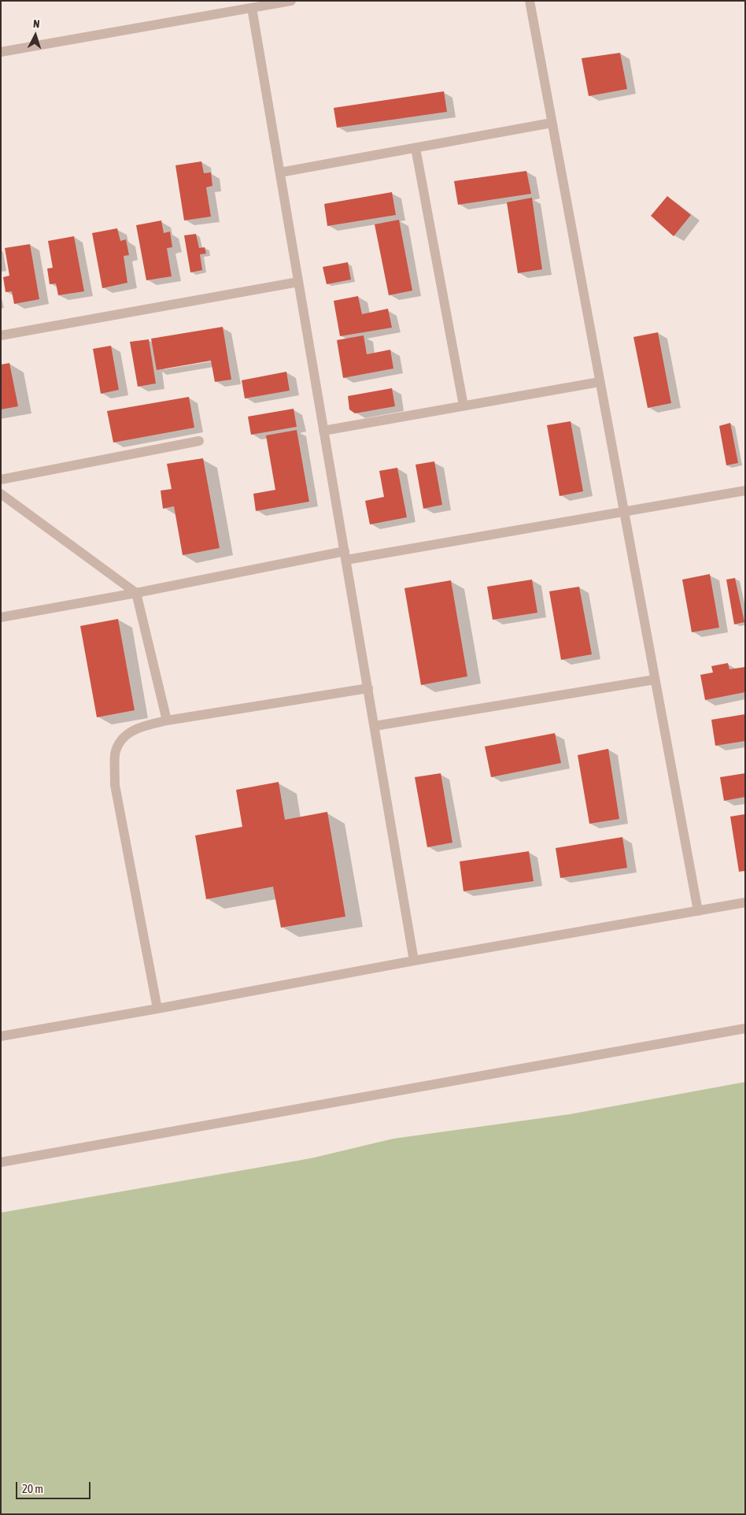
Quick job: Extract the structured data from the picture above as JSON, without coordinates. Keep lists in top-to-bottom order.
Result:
{
  "scale_bar": "20 m",
  "north": "top"
}
